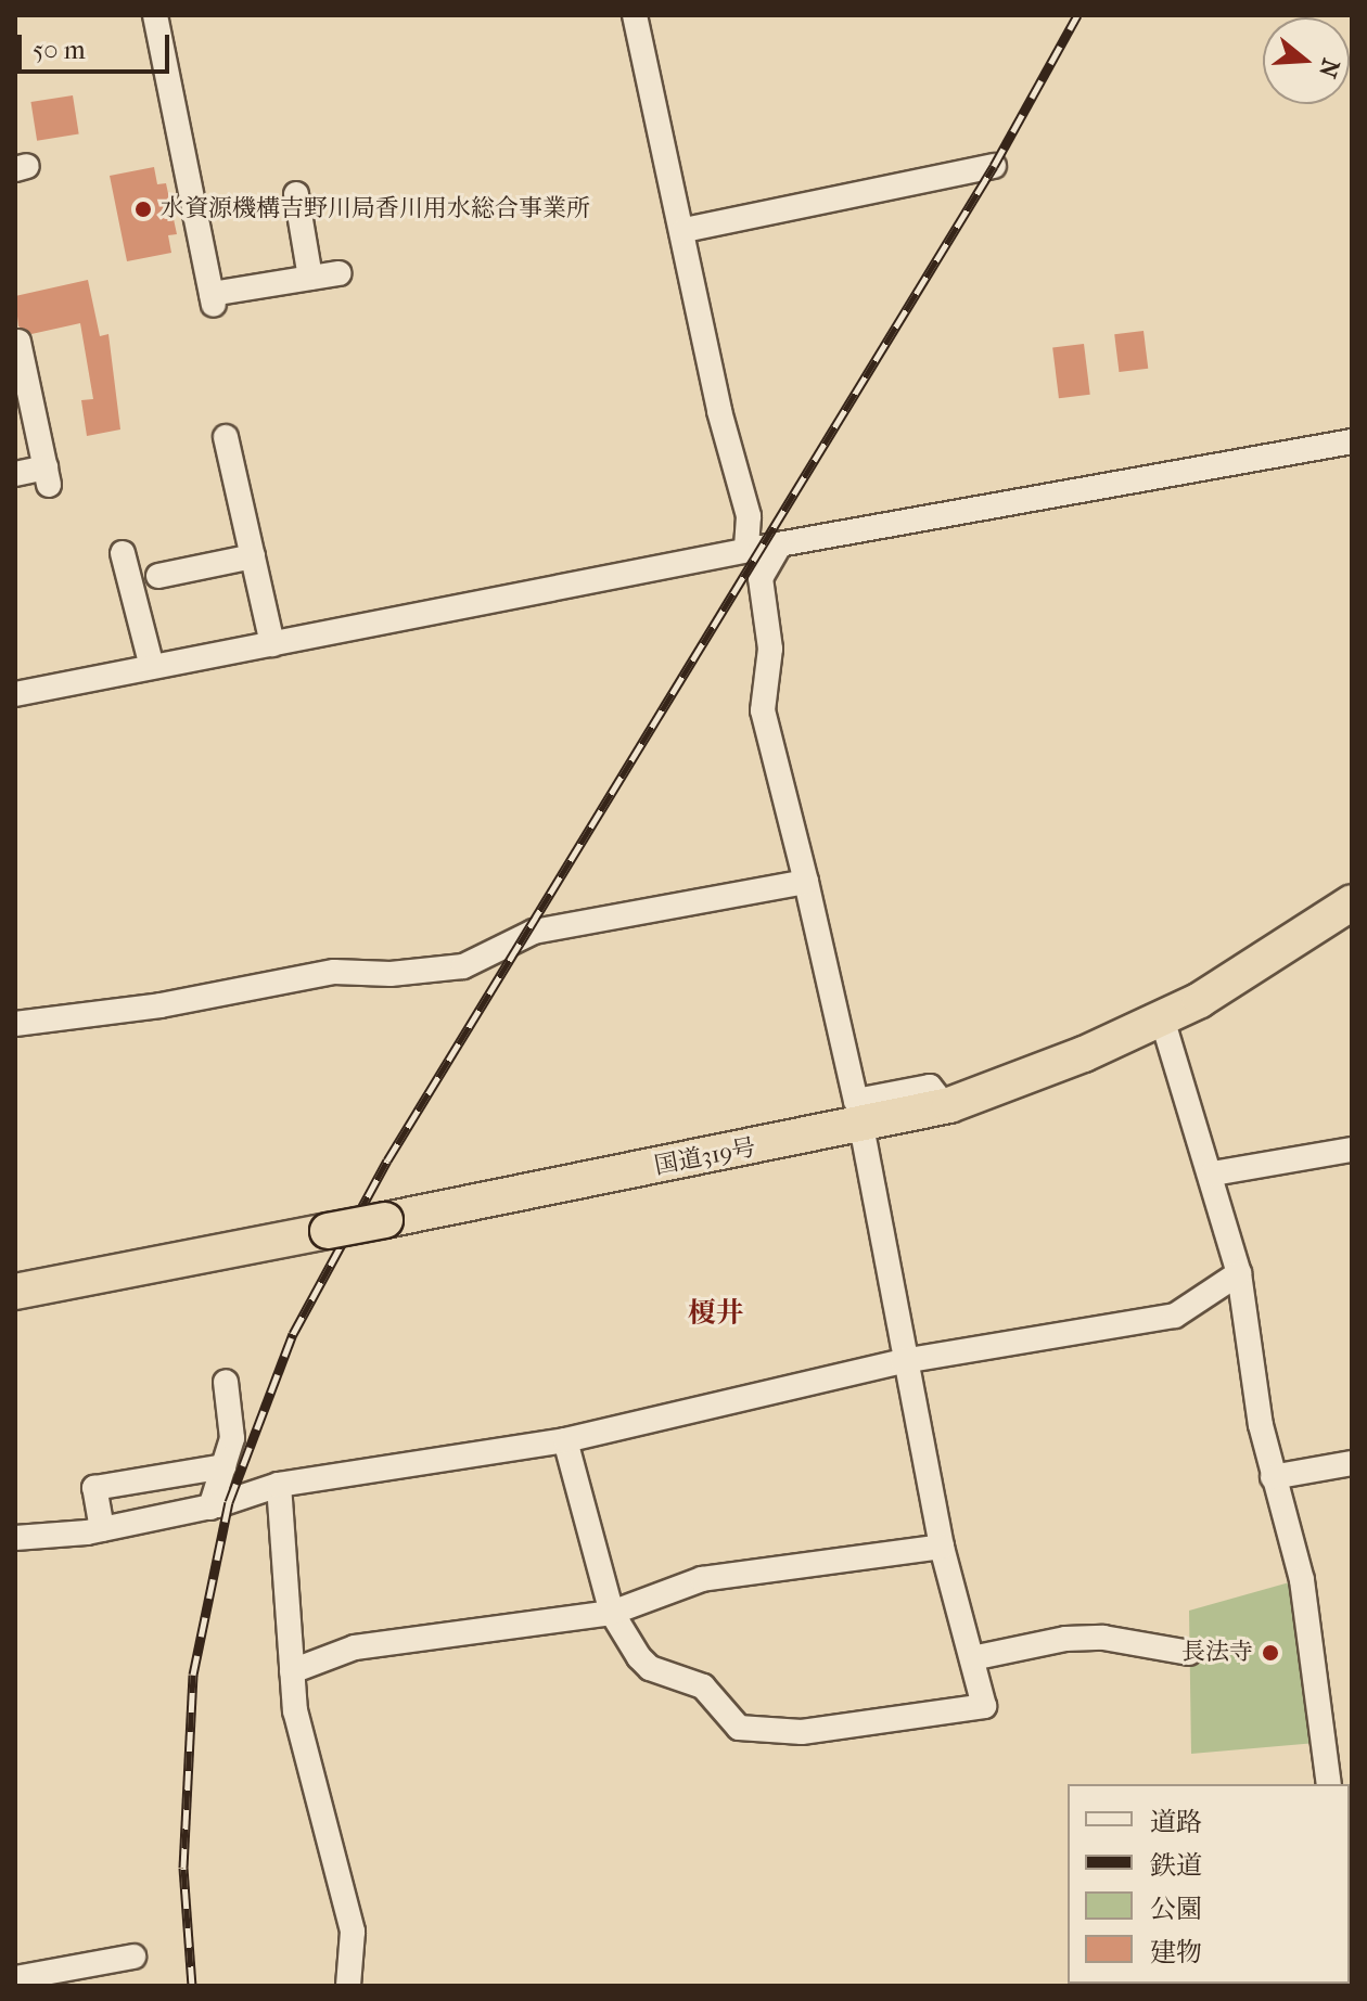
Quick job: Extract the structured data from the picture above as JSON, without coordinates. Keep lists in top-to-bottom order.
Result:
{
  "streets": {
    "highway": ["国道319号"]
  },
  "districts": ["榎井"],
  "places": ["水資源機構吉野川局香川用水総合事業所", "長法寺"],
  "legend": [
    "道路",
    "鉄道",
    "公園",
    "建物"
  ],
  "scale_bar": "50 m",
  "north": "right"
}
